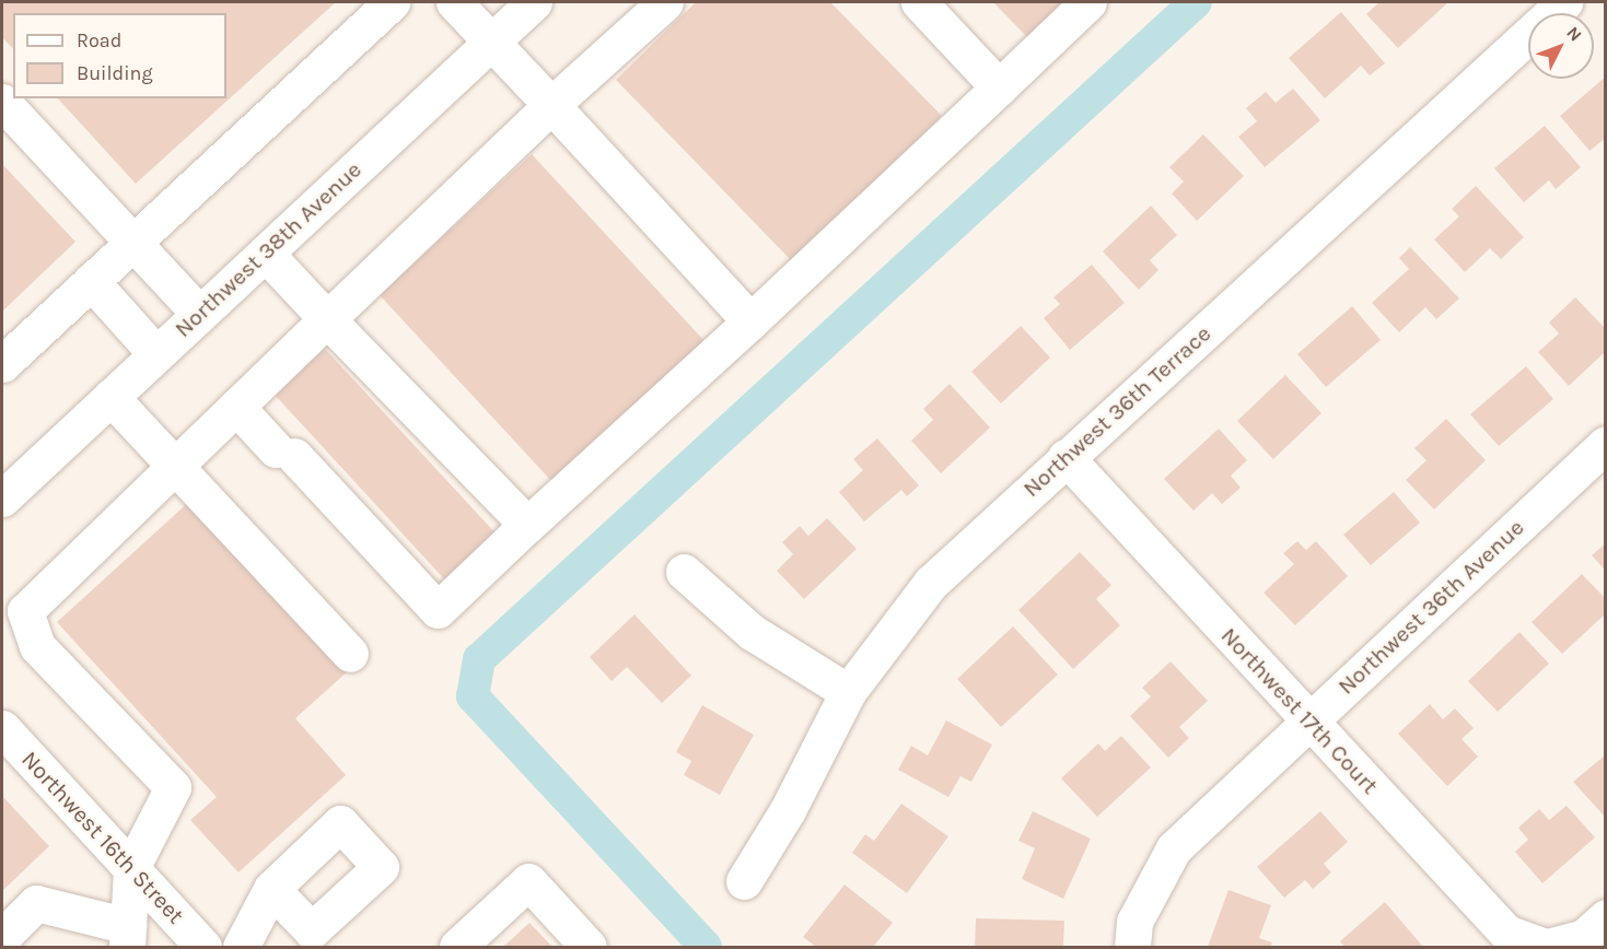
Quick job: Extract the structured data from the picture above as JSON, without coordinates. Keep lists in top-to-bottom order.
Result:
{
  "streets": {
    "street": [
      "Northwest 38th Avenue",
      "Northwest 36th Terrace",
      "Northwest 36th Avenue",
      "Northwest 17th Court",
      "Northwest 16th Street"
    ]
  },
  "crossings": [
    ["Northwest 36th Terrace", "Northwest 17th Court"],
    ["Northwest 36th Avenue", "Northwest 17th Court"]
  ],
  "legend": ["Road", "Building"],
  "north": "top right"
}
